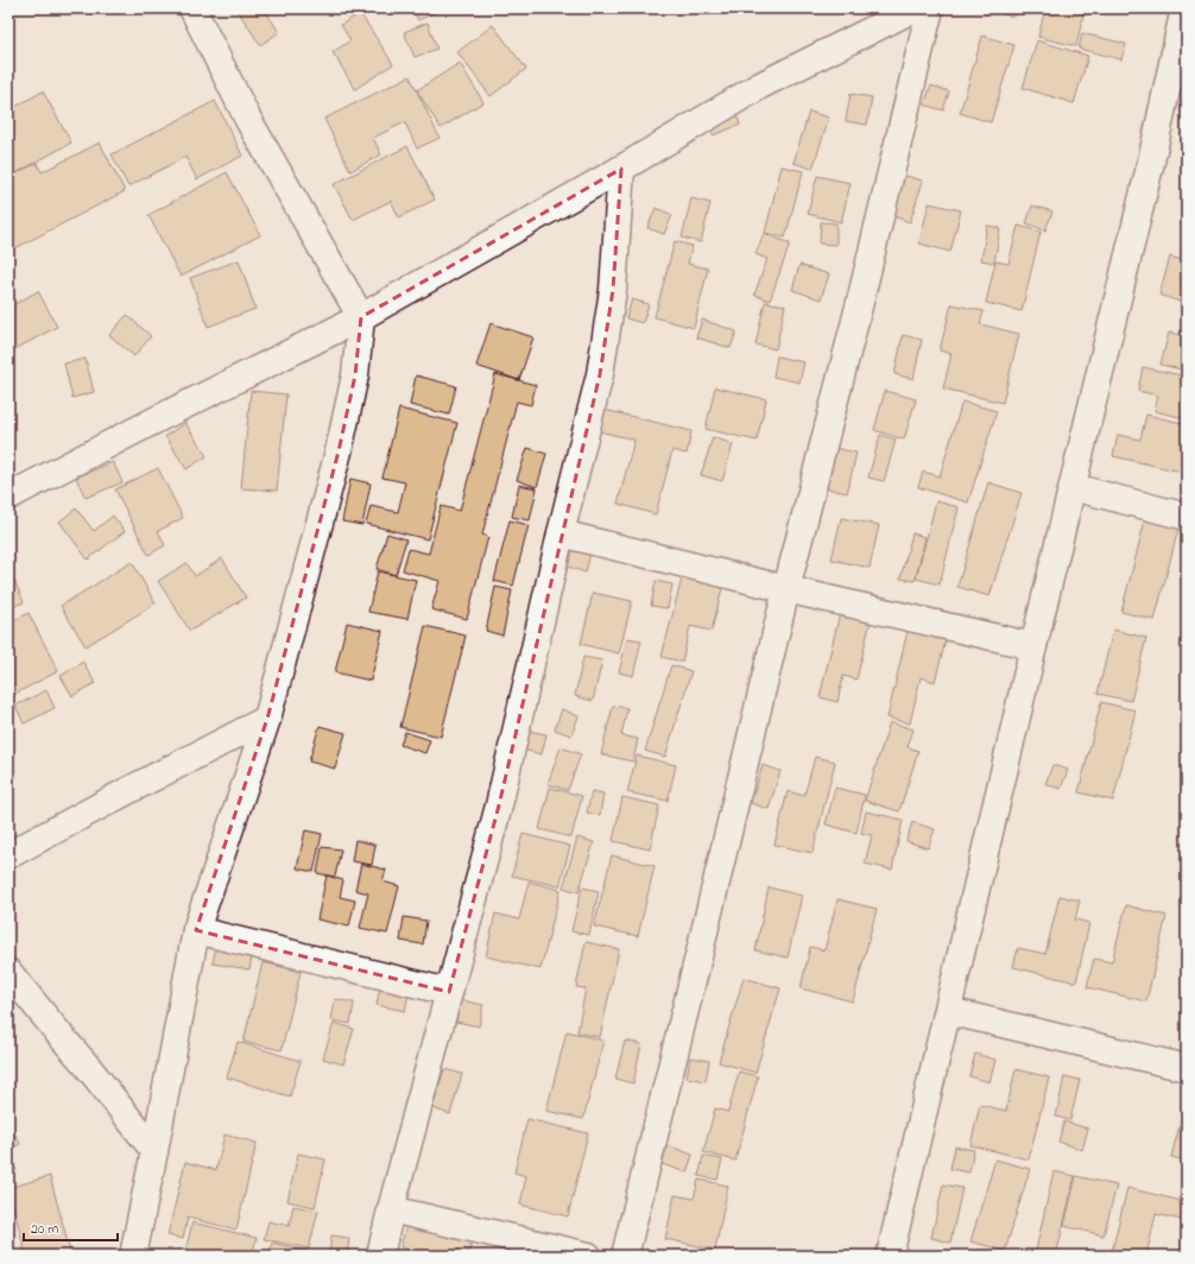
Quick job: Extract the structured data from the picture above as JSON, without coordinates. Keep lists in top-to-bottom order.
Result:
{
  "scale_bar": "20 m"
}
